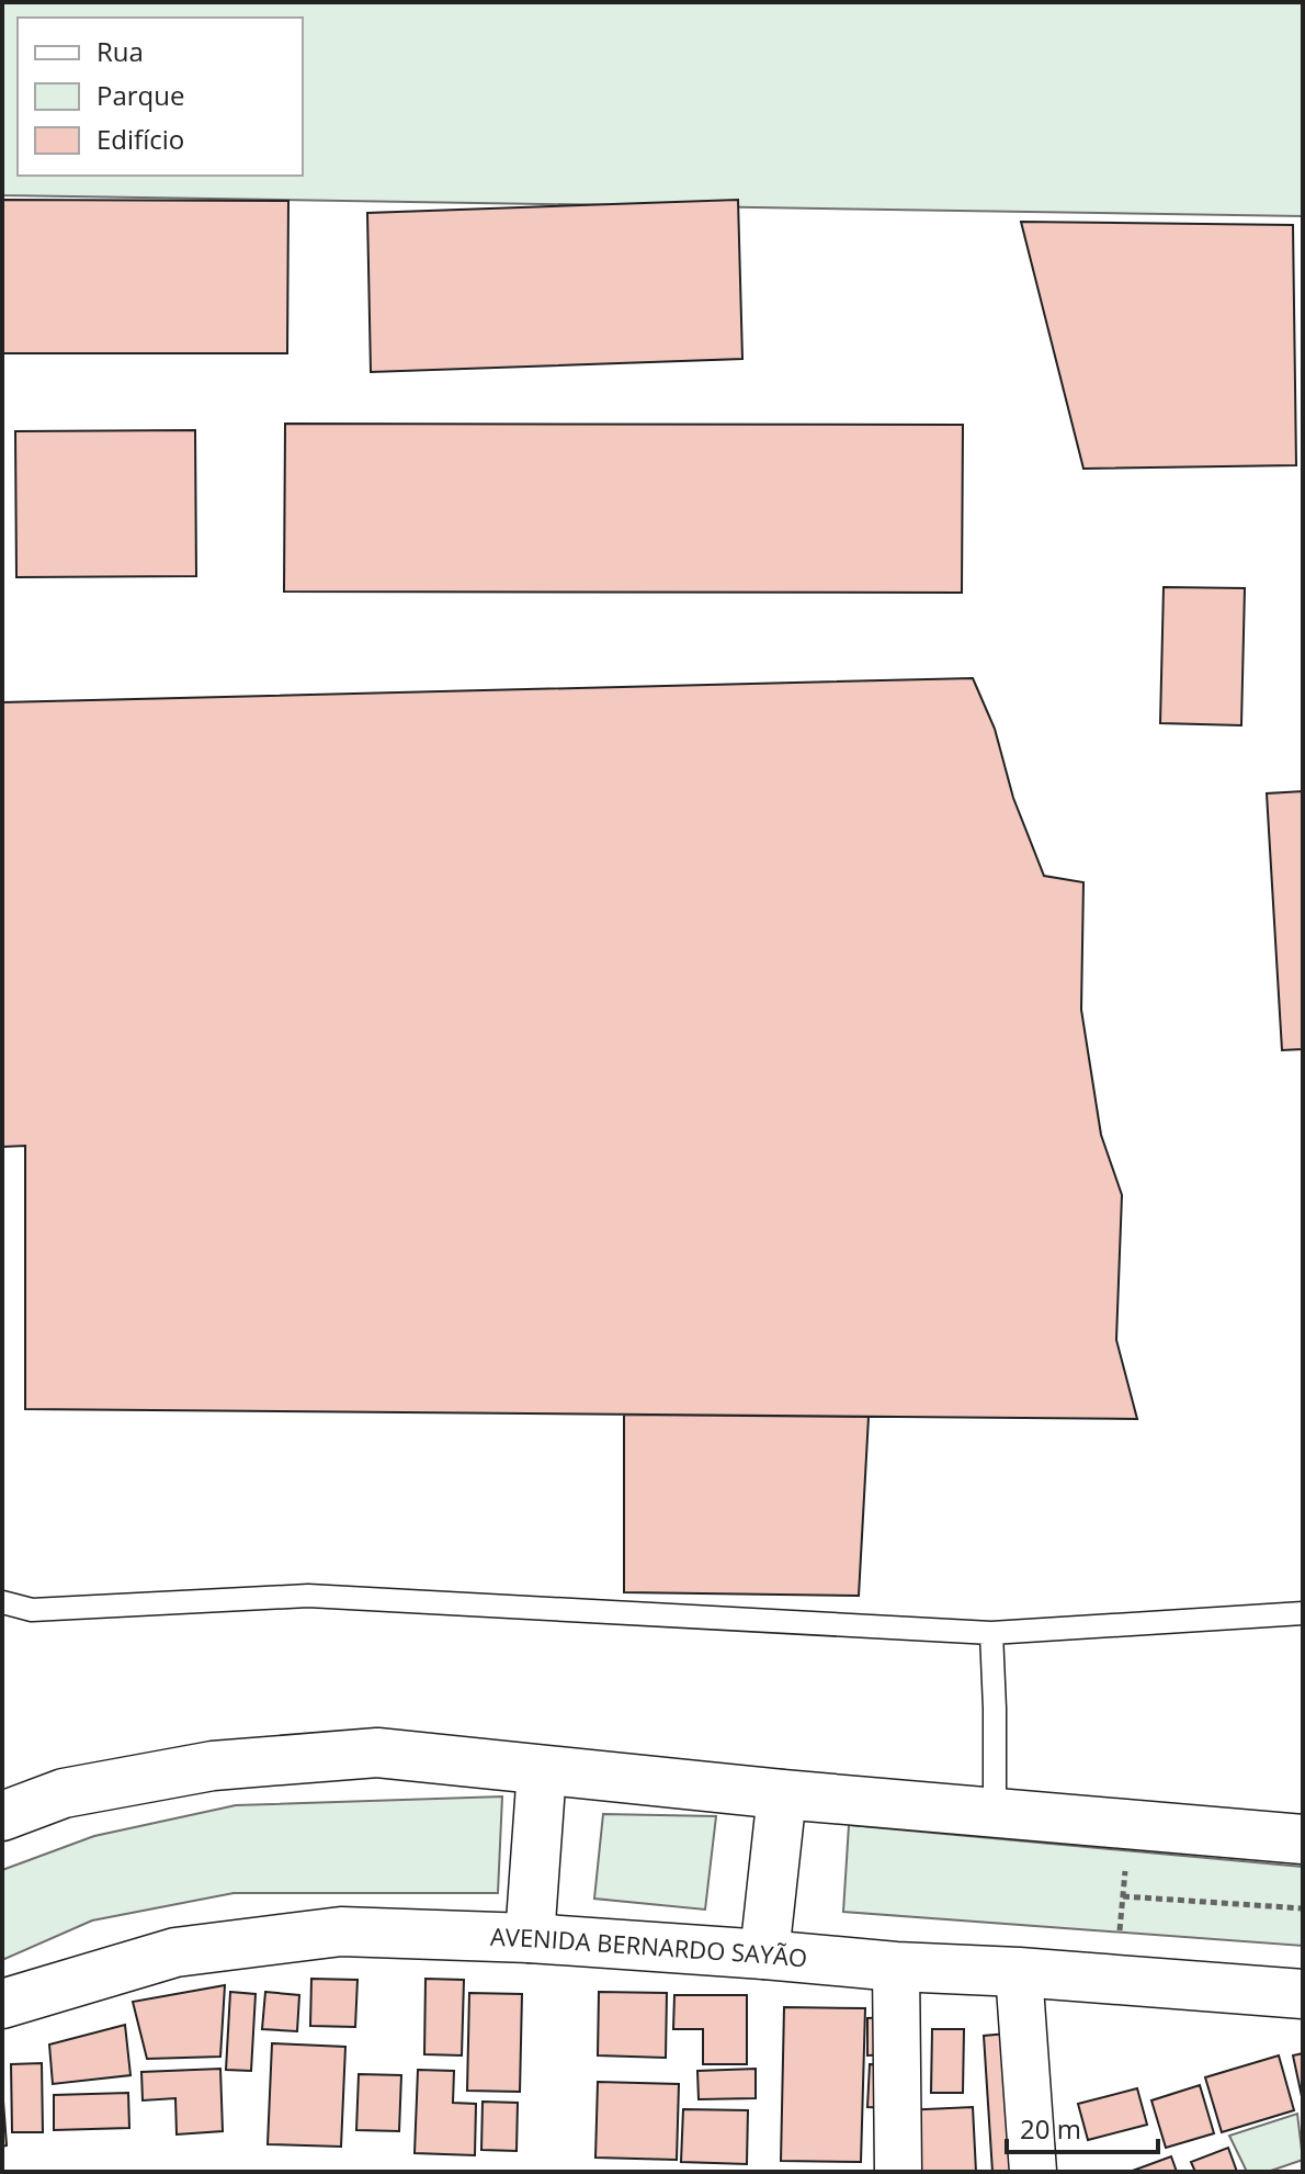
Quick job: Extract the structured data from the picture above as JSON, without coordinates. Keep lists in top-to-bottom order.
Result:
{
  "streets": {
    "street": ["AVENIDA BERNARDO SAYÃO"]
  },
  "legend": ["Rua", "Parque", "Edifício"],
  "scale_bar": "20 m"
}
